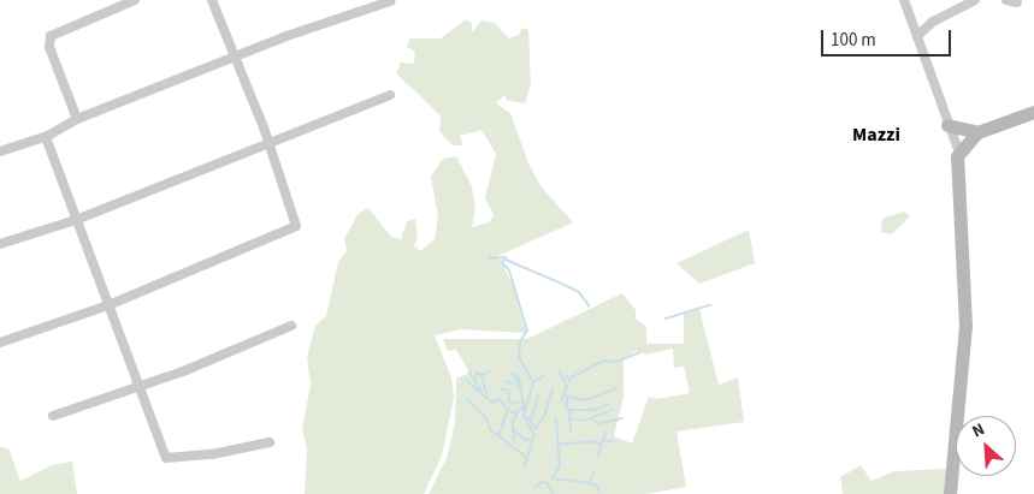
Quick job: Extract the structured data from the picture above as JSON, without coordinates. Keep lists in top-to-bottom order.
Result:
{
  "districts": ["Mazzi"],
  "scale_bar": "100 m",
  "north": "top left"
}
